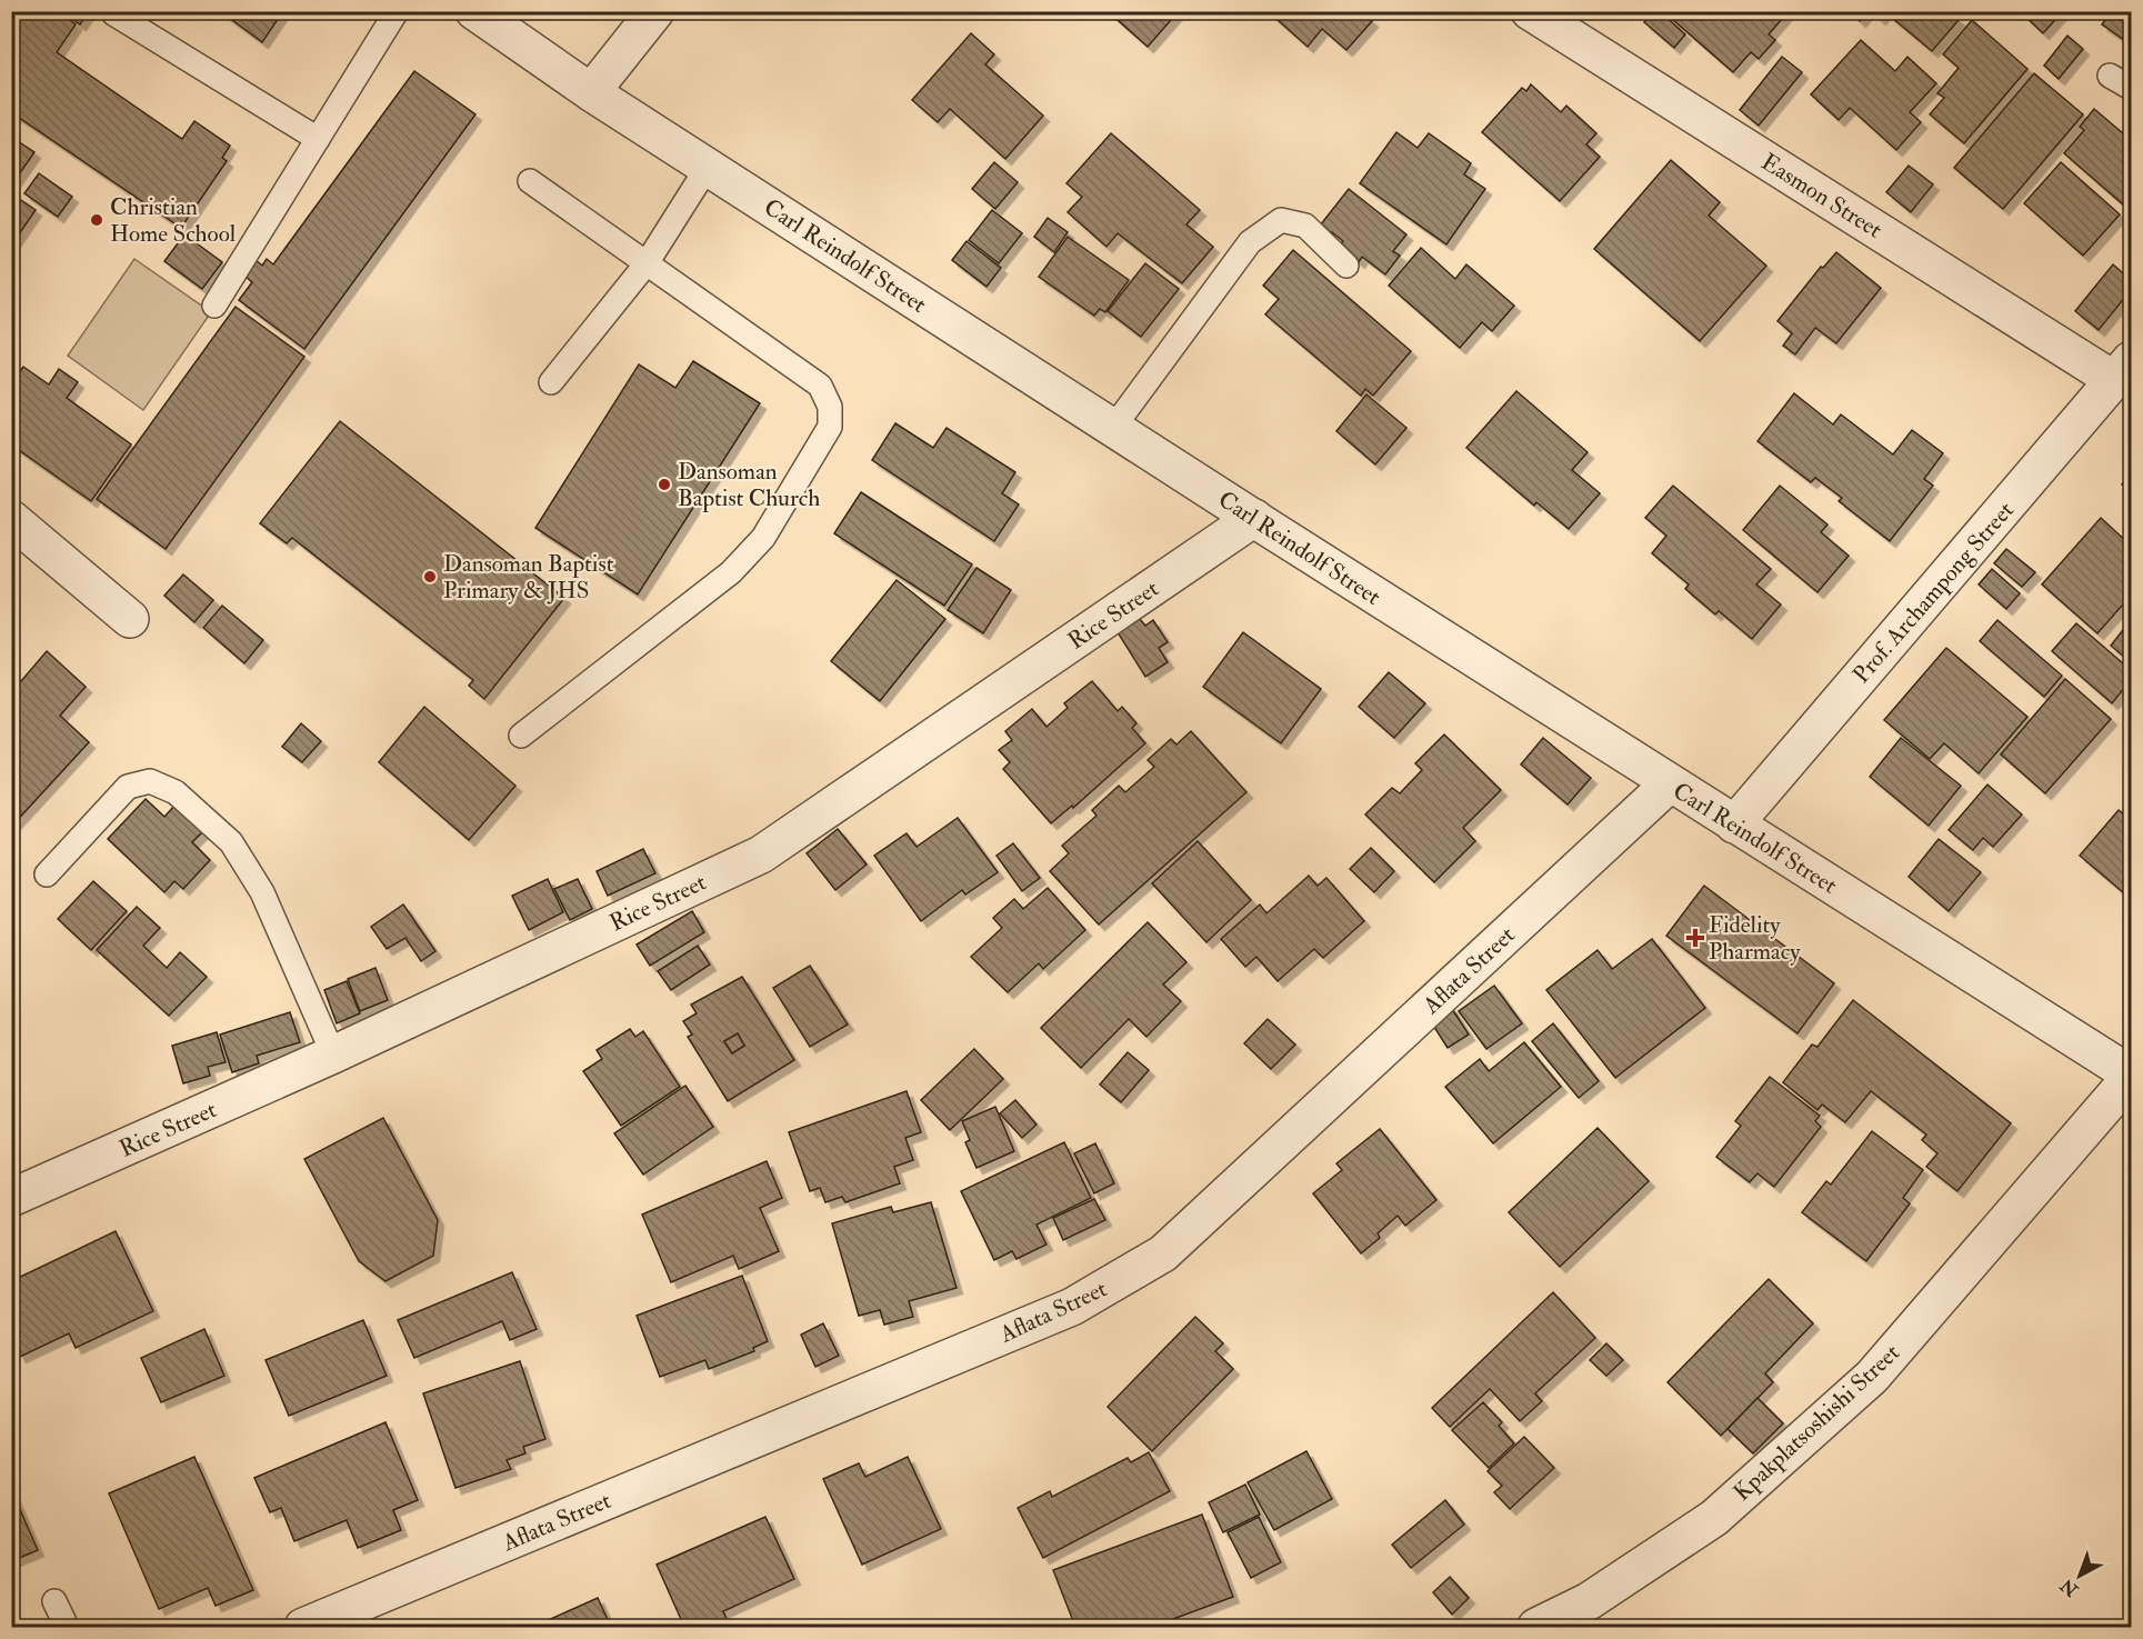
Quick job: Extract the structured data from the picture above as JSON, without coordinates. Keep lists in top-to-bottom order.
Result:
{
  "streets": {
    "street": [
      "Easmon Street",
      "Carl Reindolf Street",
      "Prof. Archampong Street",
      "Rice Street",
      "Aflata Street",
      "Kpakplatsoshishi Street"
    ]
  },
  "crossings": [
    ["Easmon Street", "Prof. Archampong Street"],
    ["Carl Reindolf Street", "Prof. Archampong Street"],
    ["Carl Reindolf Street", "Rice Street"],
    ["Carl Reindolf Street", "Aflata Street"],
    ["Carl Reindolf Street", "Kpakplatsoshishi Street"]
  ],
  "places": {
    "other": ["Christian Home School", "Dansoman Baptist Church", "Dansoman Baptist Primary & JHS"],
    "health": ["Fidelity Pharmacy"]
  },
  "north": "bottom left"
}
